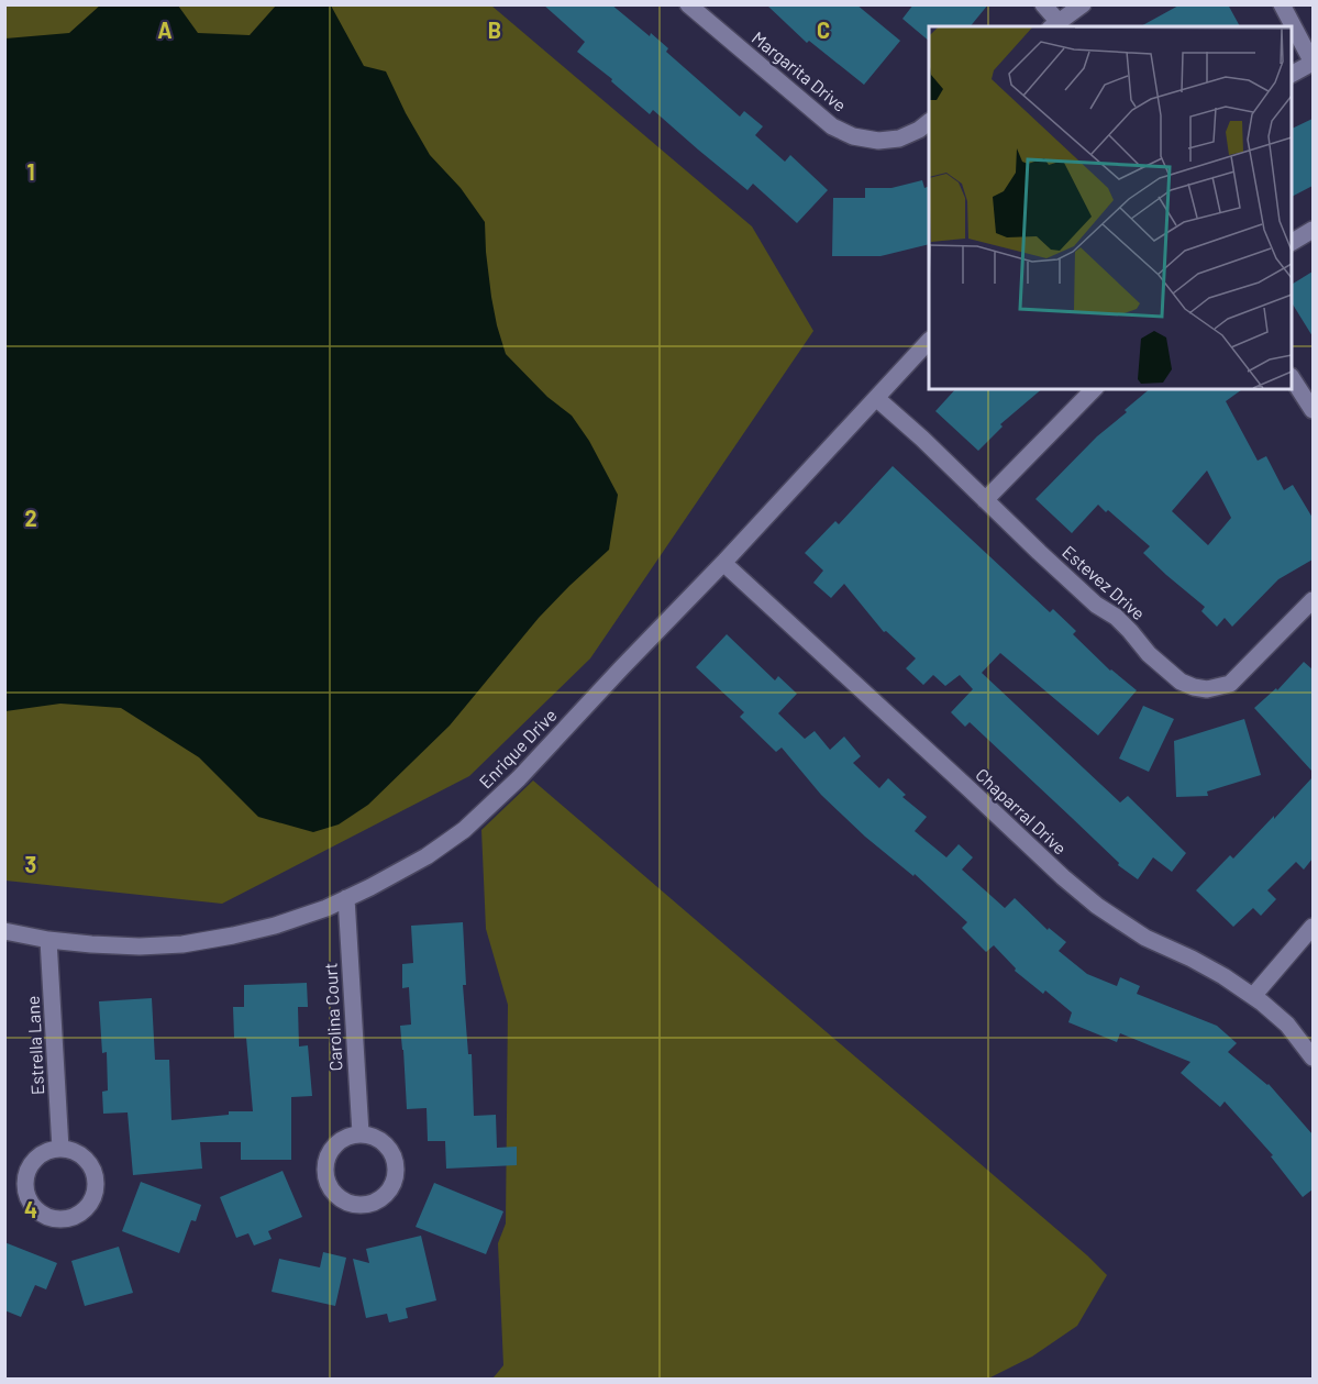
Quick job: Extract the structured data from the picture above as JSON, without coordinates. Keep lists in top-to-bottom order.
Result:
{
  "streets": {
    "street": [
      "Margarita Drive",
      "Estevez Drive",
      "Enrique Drive",
      "Chaparral Drive",
      "Carolina Court",
      "Estrella Lane"
    ]
  },
  "crossings": [
    ["Estevez Drive", "Enrique Drive"],
    ["Enrique Drive", "Chaparral Drive"],
    ["Enrique Drive", "Carolina Court"],
    ["Enrique Drive", "Estrella Lane"]
  ],
  "grid": {
    "columns": ["A", "B", "C"],
    "rows": [
      "1",
      "2",
      "3",
      "4"
    ]
  }
}
